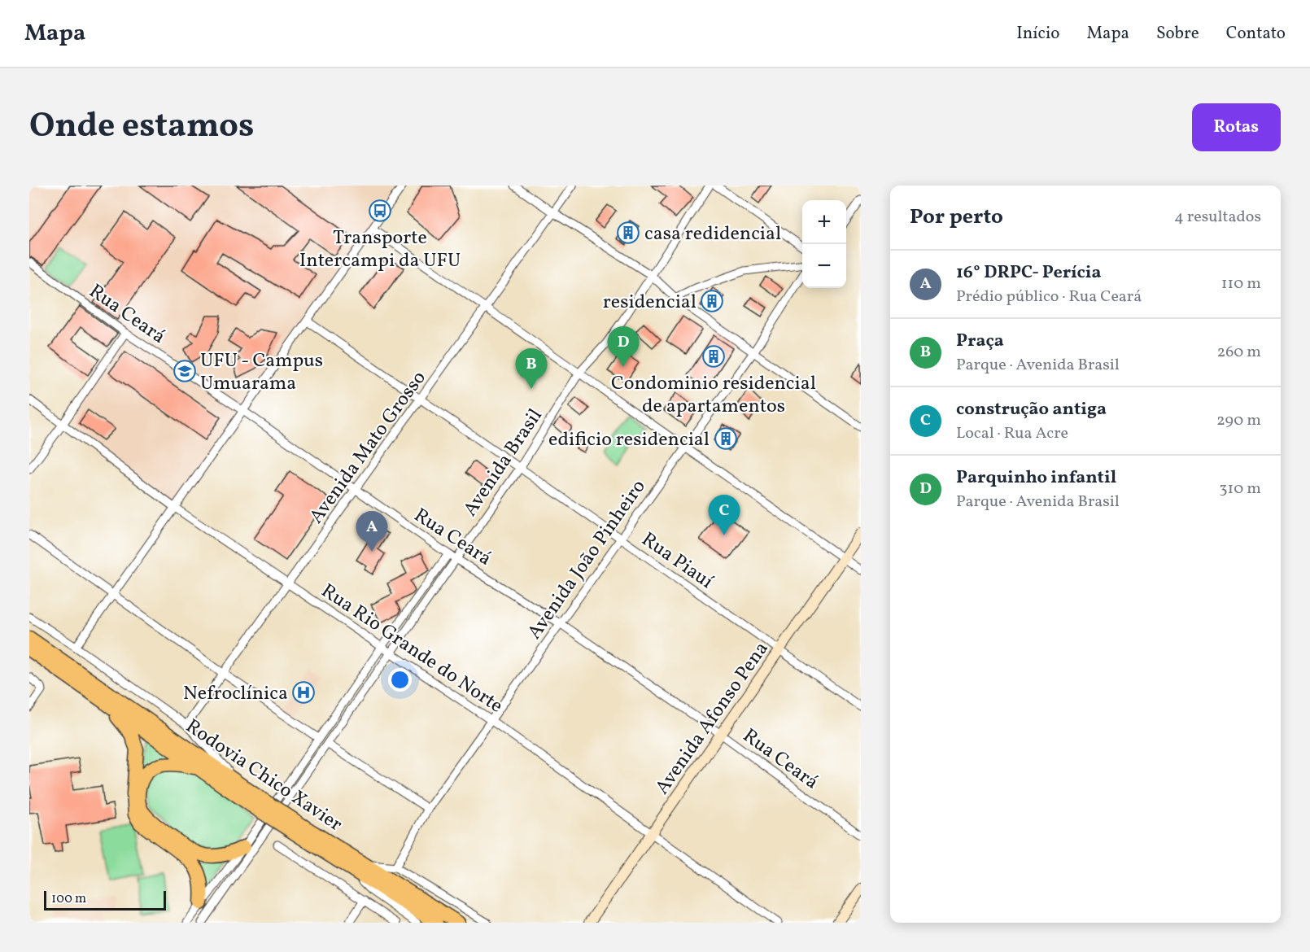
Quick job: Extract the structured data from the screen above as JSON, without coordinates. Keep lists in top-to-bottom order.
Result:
{
  "streets": {
    "highway": ["Rodovia Chico Xavier"],
    "street": [
      "Rua Ceará",
      "Avenida Mato Grosso",
      "Avenida Brasil",
      "Avenida João Pinheiro",
      "Rua Piauí",
      "Rua Rio Grande do Norte",
      "Avenida Afonso Pena"
    ]
  },
  "crossings": [
    ["Rua Ceará", "Avenida Mato Grosso"],
    ["Rua Ceará", "Avenida Brasil"],
    ["Rua Ceará", "Avenida João Pinheiro"],
    ["Rua Ceará", "Avenida Afonso Pena"],
    ["Avenida Mato Grosso", "Rua Piauí"],
    ["Avenida Mato Grosso", "Rua Rio Grande do Norte"],
    ["Avenida Brasil", "Rua Piauí"],
    ["Avenida Brasil", "Rua Rio Grande do Norte"],
    ["Avenida João Pinheiro", "Rua Piauí"],
    ["Avenida João Pinheiro", "Rua Rio Grande do Norte"],
    ["Rua Piauí", "Avenida Afonso Pena"],
    ["Rua Rio Grande do Norte", "Avenida Afonso Pena"]
  ],
  "places": {
    "bus stop": ["Transporte Intercampi da UFU"],
    "building": [
      "casa redidencial",
      "residencial",
      "Condominio residencial de apartamentos",
      "edificio residencial"
    ],
    "school or university": ["UFU - Campus Umuarama"],
    "hospital": ["Nefroclínica"]
  },
  "scale_bar": "100 m",
  "page": {
    "header": "Mapa",
    "nav": [
      "Início",
      "Mapa",
      "Sobre",
      "Contato"
    ],
    "title": "Onde estamos",
    "buttons": "Rotas",
    "heading": ["Por perto", "4 resultados"],
    "map_buttons": ["+", "−"],
    "list": [
      {
        "mark": "A",
        "name": "16° DRPC- Perícia",
        "note": "Prédio público · Rua Ceará",
        "value": "110 m"
      },
      {
        "mark": "B",
        "name": "Praça",
        "note": "Parque · Avenida Brasil",
        "value": "260 m"
      },
      {
        "mark": "C",
        "name": "construção antiga",
        "note": "Local · Rua Acre",
        "value": "290 m"
      },
      {
        "mark": "D",
        "name": "Parquinho infantil",
        "note": "Parque · Avenida Brasil",
        "value": "310 m"
      }
    ],
    "pins": [
      "D",
      "B",
      "C",
      "A"
    ],
    "scale": "100 m"
  }
}
